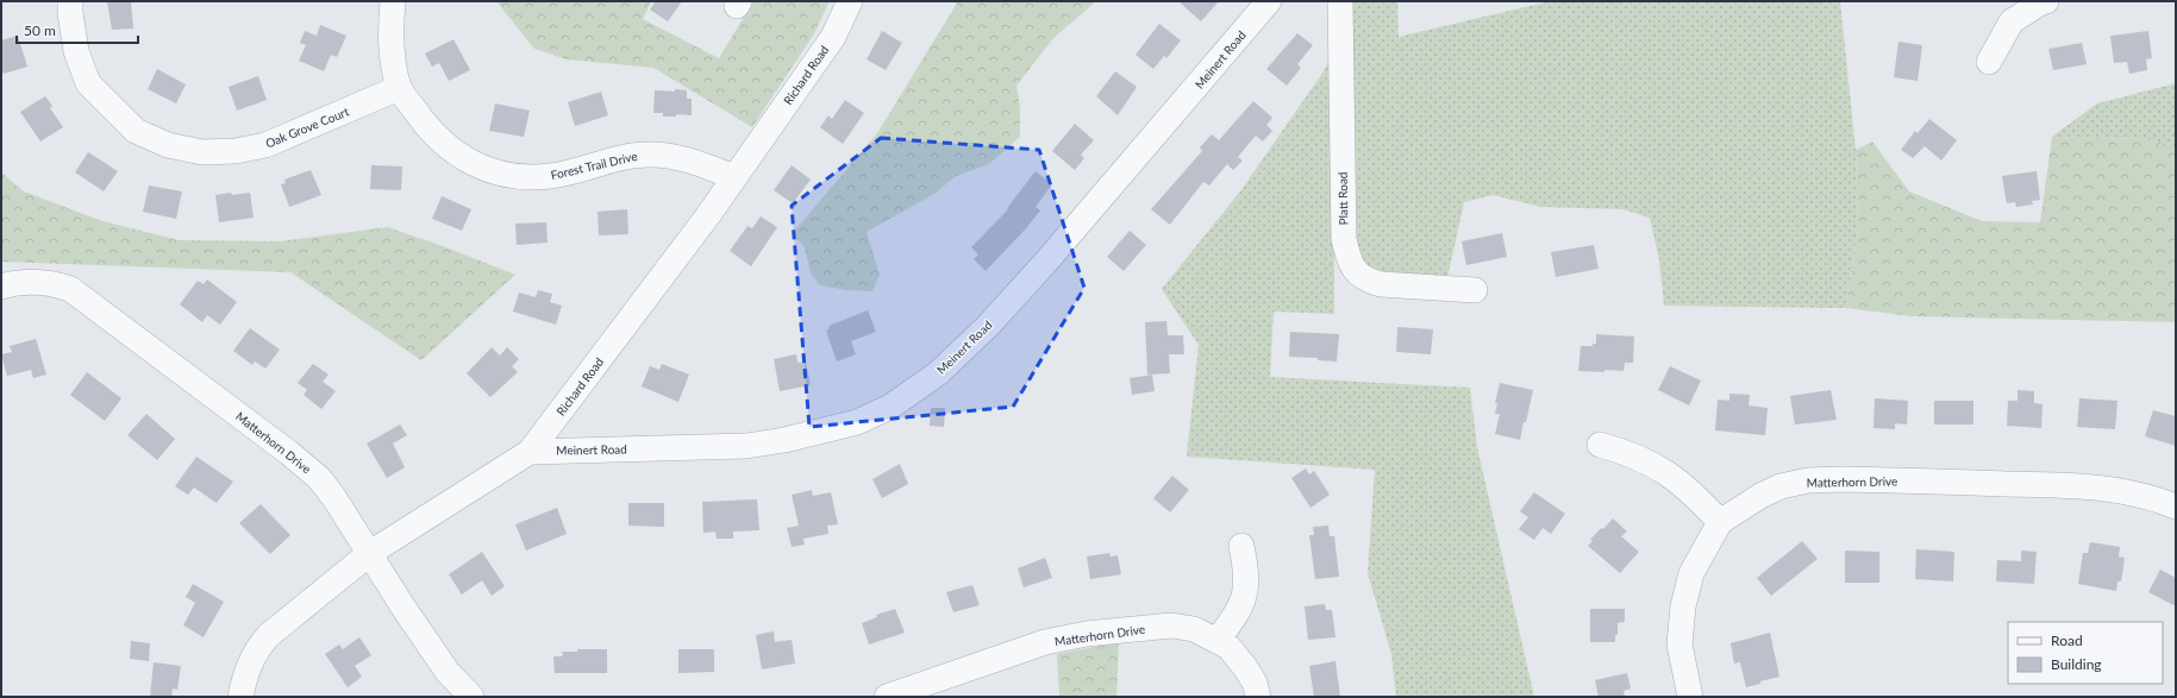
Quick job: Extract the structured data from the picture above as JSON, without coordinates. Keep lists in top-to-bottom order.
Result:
{
  "streets": {
    "street": [
      "Meinert Road",
      "Richard Road",
      "Oak Grove Court",
      "Forest Trail Drive",
      "Platt Road",
      "Matterhorn Drive"
    ]
  },
  "crossings": [
    ["Meinert Road", "Richard Road"],
    ["Richard Road", "Forest Trail Drive"],
    ["Richard Road", "Matterhorn Drive"],
    ["Oak Grove Court", "Forest Trail Drive"]
  ],
  "legend": ["Road", "Building"],
  "scale_bar": "50 m"
}
